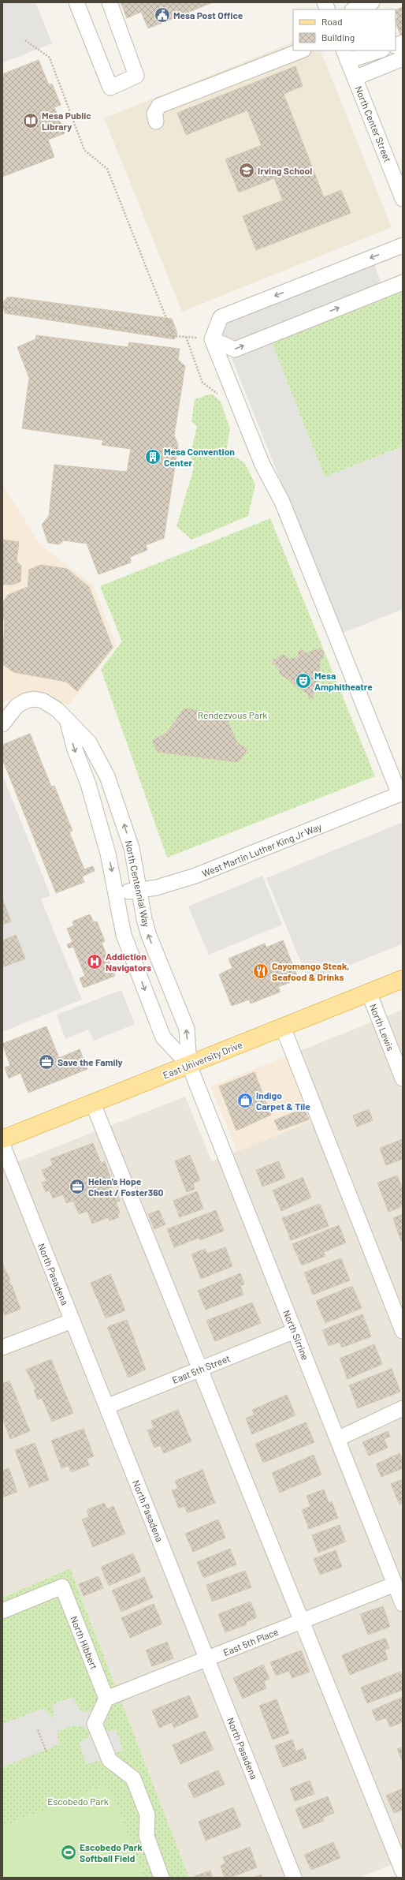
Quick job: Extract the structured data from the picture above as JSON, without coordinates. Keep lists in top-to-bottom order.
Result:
{
  "streets": {
    "main road": ["East University Drive"],
    "street": [
      "North Center Street",
      "West Martin Luther King Jr Way",
      "North Centennial Way",
      "North Lewis",
      "North Pasadena",
      "North Sirrine",
      "East 5th Street",
      "East 5th Place",
      "North Hibbert"
    ]
  },
  "crossings": [
    ["West Martin Luther King Jr Way", "North Centennial Way"],
    ["North Centennial Way", "East University Drive"],
    ["North Centennial Way", "North Sirrine"],
    ["North Lewis", "East University Drive"],
    ["East University Drive", "North Sirrine"],
    ["North Pasadena", "East 5th Street"],
    ["North Pasadena", "East 5th Place"],
    ["North Sirrine", "East 5th Street"],
    ["North Sirrine", "East 5th Place"],
    ["East 5th Place", "North Hibbert"]
  ],
  "parks": ["Rendezvous Park", "Escobedo Park"],
  "places": {
    "public building": ["Mesa Post Office"],
    "library": ["Mesa Public Library"],
    "school or university": ["Irving School"],
    "building": ["Mesa Convention Center"],
    "theatre": ["Mesa Amphitheatre"],
    "hospital": ["Addiction Navigators"],
    "restaurant": ["Cayomango Steak, Seafood & Drinks"],
    "office": ["Save the Family", "Helen's Hope Chest / Foster360"],
    "shop": ["Indigo Carpet & Tile"],
    "sports": ["Escobedo Park Softball Field"]
  },
  "legend": ["Road", "Building"]
}
